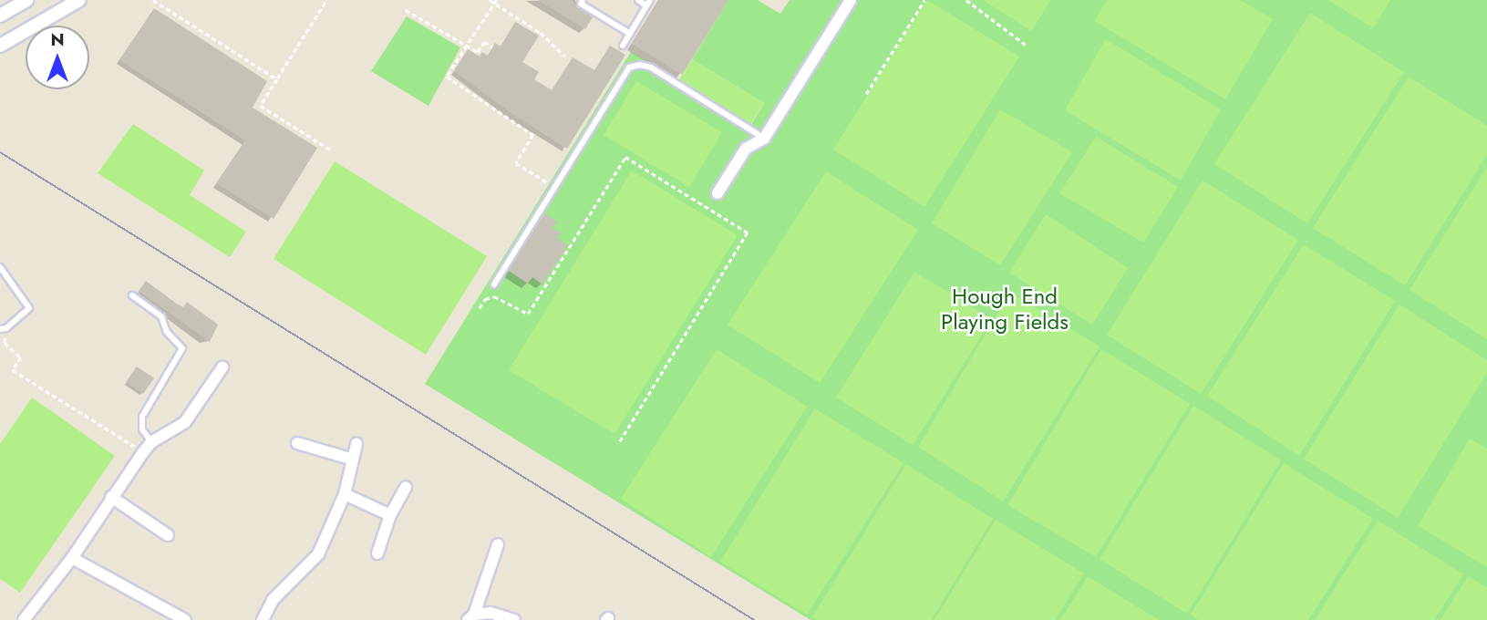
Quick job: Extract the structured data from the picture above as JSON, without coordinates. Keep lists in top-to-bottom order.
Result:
{
  "parks": ["Hough End Playing Fields"],
  "north": "top"
}
